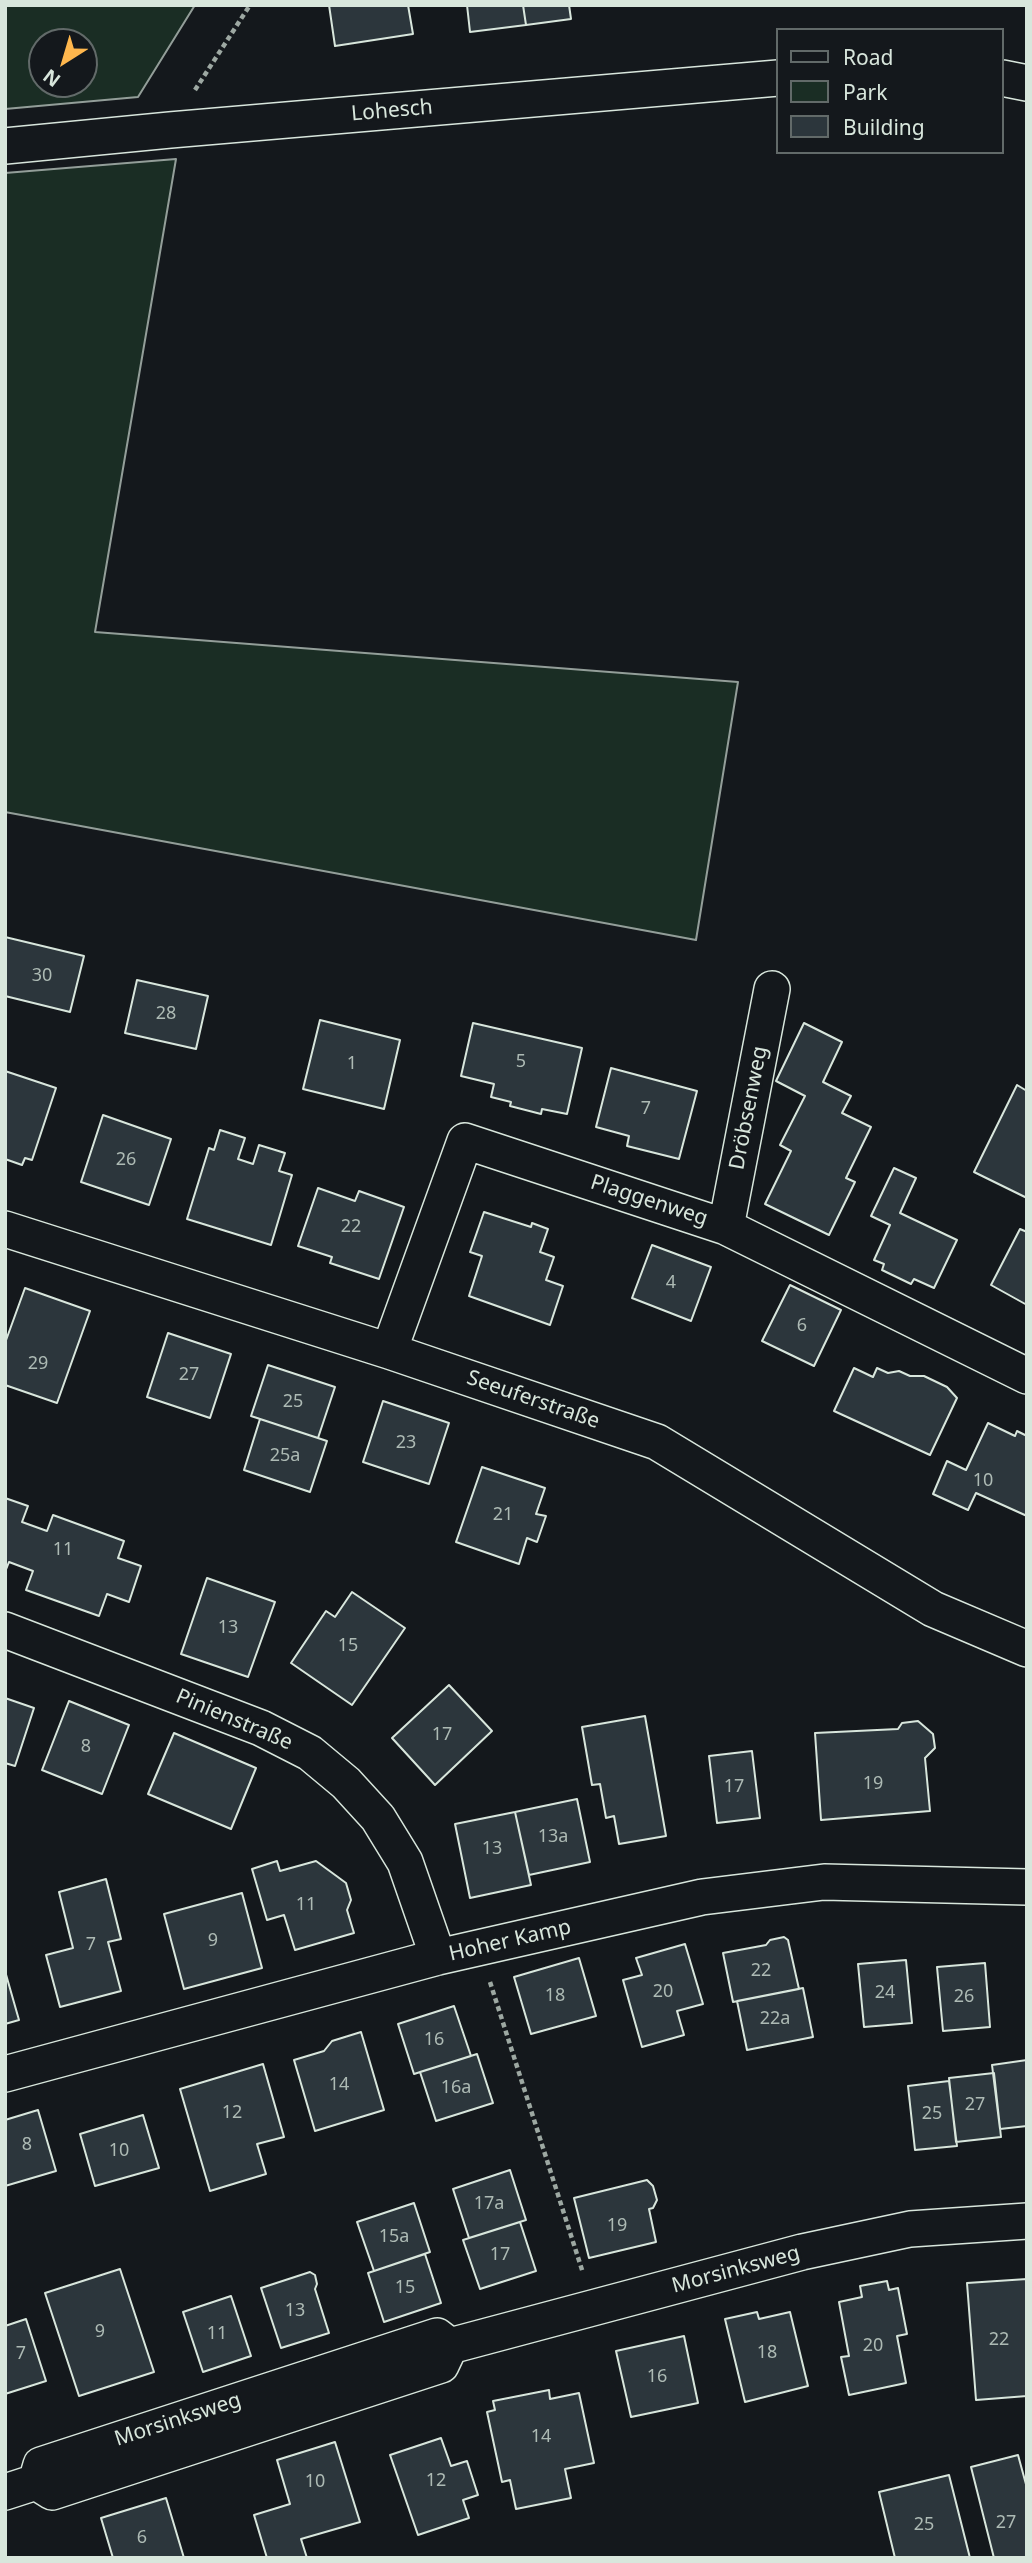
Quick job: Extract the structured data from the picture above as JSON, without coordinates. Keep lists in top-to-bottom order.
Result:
{
  "streets": {
    "street": [
      "Lohesch",
      "Dröbsenweg",
      "Plaggenweg",
      "Seeuferstraße",
      "Pinienstraße",
      "Hoher Kamp",
      "Morsinksweg"
    ]
  },
  "crossings": [
    ["Dröbsenweg", "Plaggenweg"],
    ["Plaggenweg", "Seeuferstraße"],
    ["Pinienstraße", "Hoher Kamp"]
  ],
  "house_numbers": [
    "30",
    "28",
    "5",
    "1",
    "7",
    "26",
    "22",
    "4",
    "6",
    "29",
    "27",
    "25",
    "23",
    "25a",
    "10",
    "21",
    "11",
    "13",
    "15",
    "17",
    "8",
    "19",
    "17",
    "13a",
    "13",
    "11",
    "9",
    "7",
    "22",
    "20",
    "24",
    "18",
    "26",
    "22a",
    "16",
    "14",
    "16a",
    "27",
    "12",
    "25",
    "8",
    "10",
    "17a",
    "19",
    "15a",
    "17",
    "15",
    "13",
    "9",
    "11",
    "22",
    "20",
    "18",
    "7",
    "16",
    "14",
    "12",
    "10",
    "27",
    "25",
    "6"
  ],
  "legend": ["Road", "Park", "Building"],
  "north": "bottom left"
}
